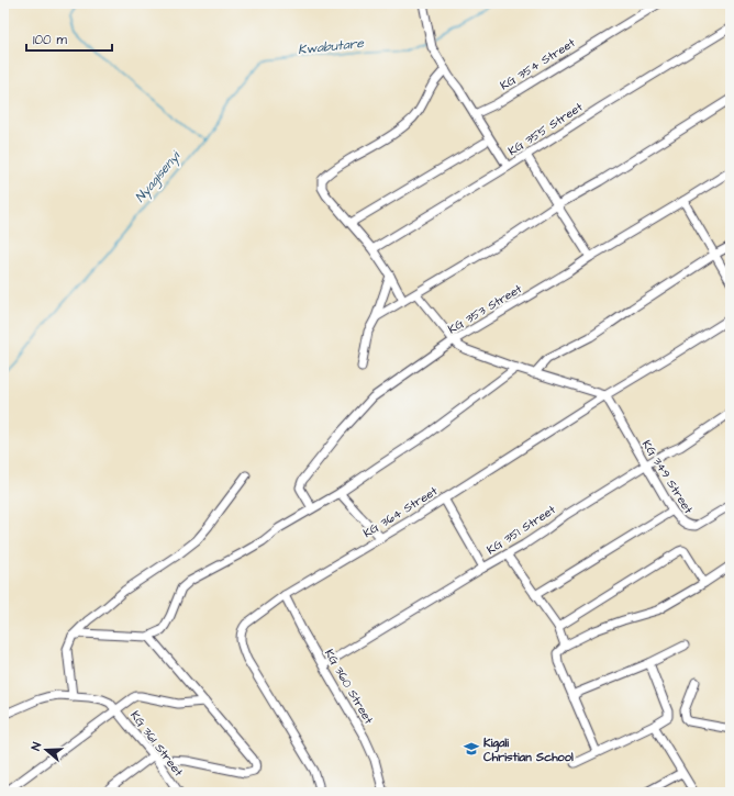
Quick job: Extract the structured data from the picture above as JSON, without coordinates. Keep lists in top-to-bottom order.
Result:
{
  "streets": {
    "street": [
      "KG 354 Street",
      "KG 355 Street",
      "KG 353 Street",
      "KG 349 Street",
      "KG 364 Street",
      "KG 351 Street",
      "KG 360 Street",
      "KG 361 Street"
    ]
  },
  "crossings": [
    ["KG 349 Street", "KG 364 Street"],
    ["KG 349 Street", "KG 351 Street"],
    ["KG 364 Street", "KG 360 Street"],
    ["KG 351 Street", "KG 360 Street"]
  ],
  "water": ["Kwabutare", "Nyagisenyi"],
  "places": {
    "school or university": ["Kigali Christian School"]
  },
  "scale_bar": "100 m",
  "north": "left"
}
